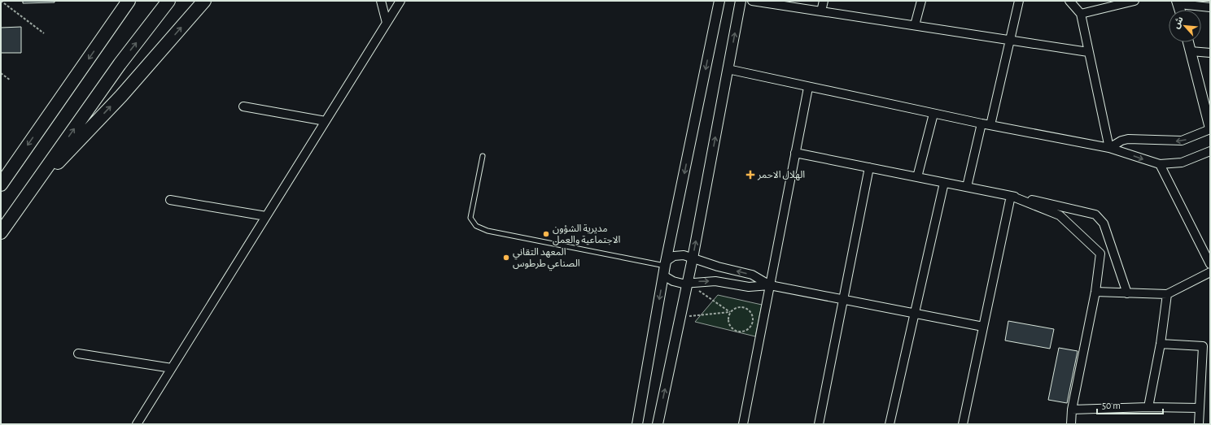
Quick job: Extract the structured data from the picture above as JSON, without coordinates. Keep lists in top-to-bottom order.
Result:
{
  "places": {
    "health": ["الهلال الاحمر"],
    "other": ["مديرية الشؤون الاجتماعية والعمل", "المعهد التقاني الصناعي طرطوس"]
  },
  "scale_bar": "50 m",
  "north": "top left"
}
